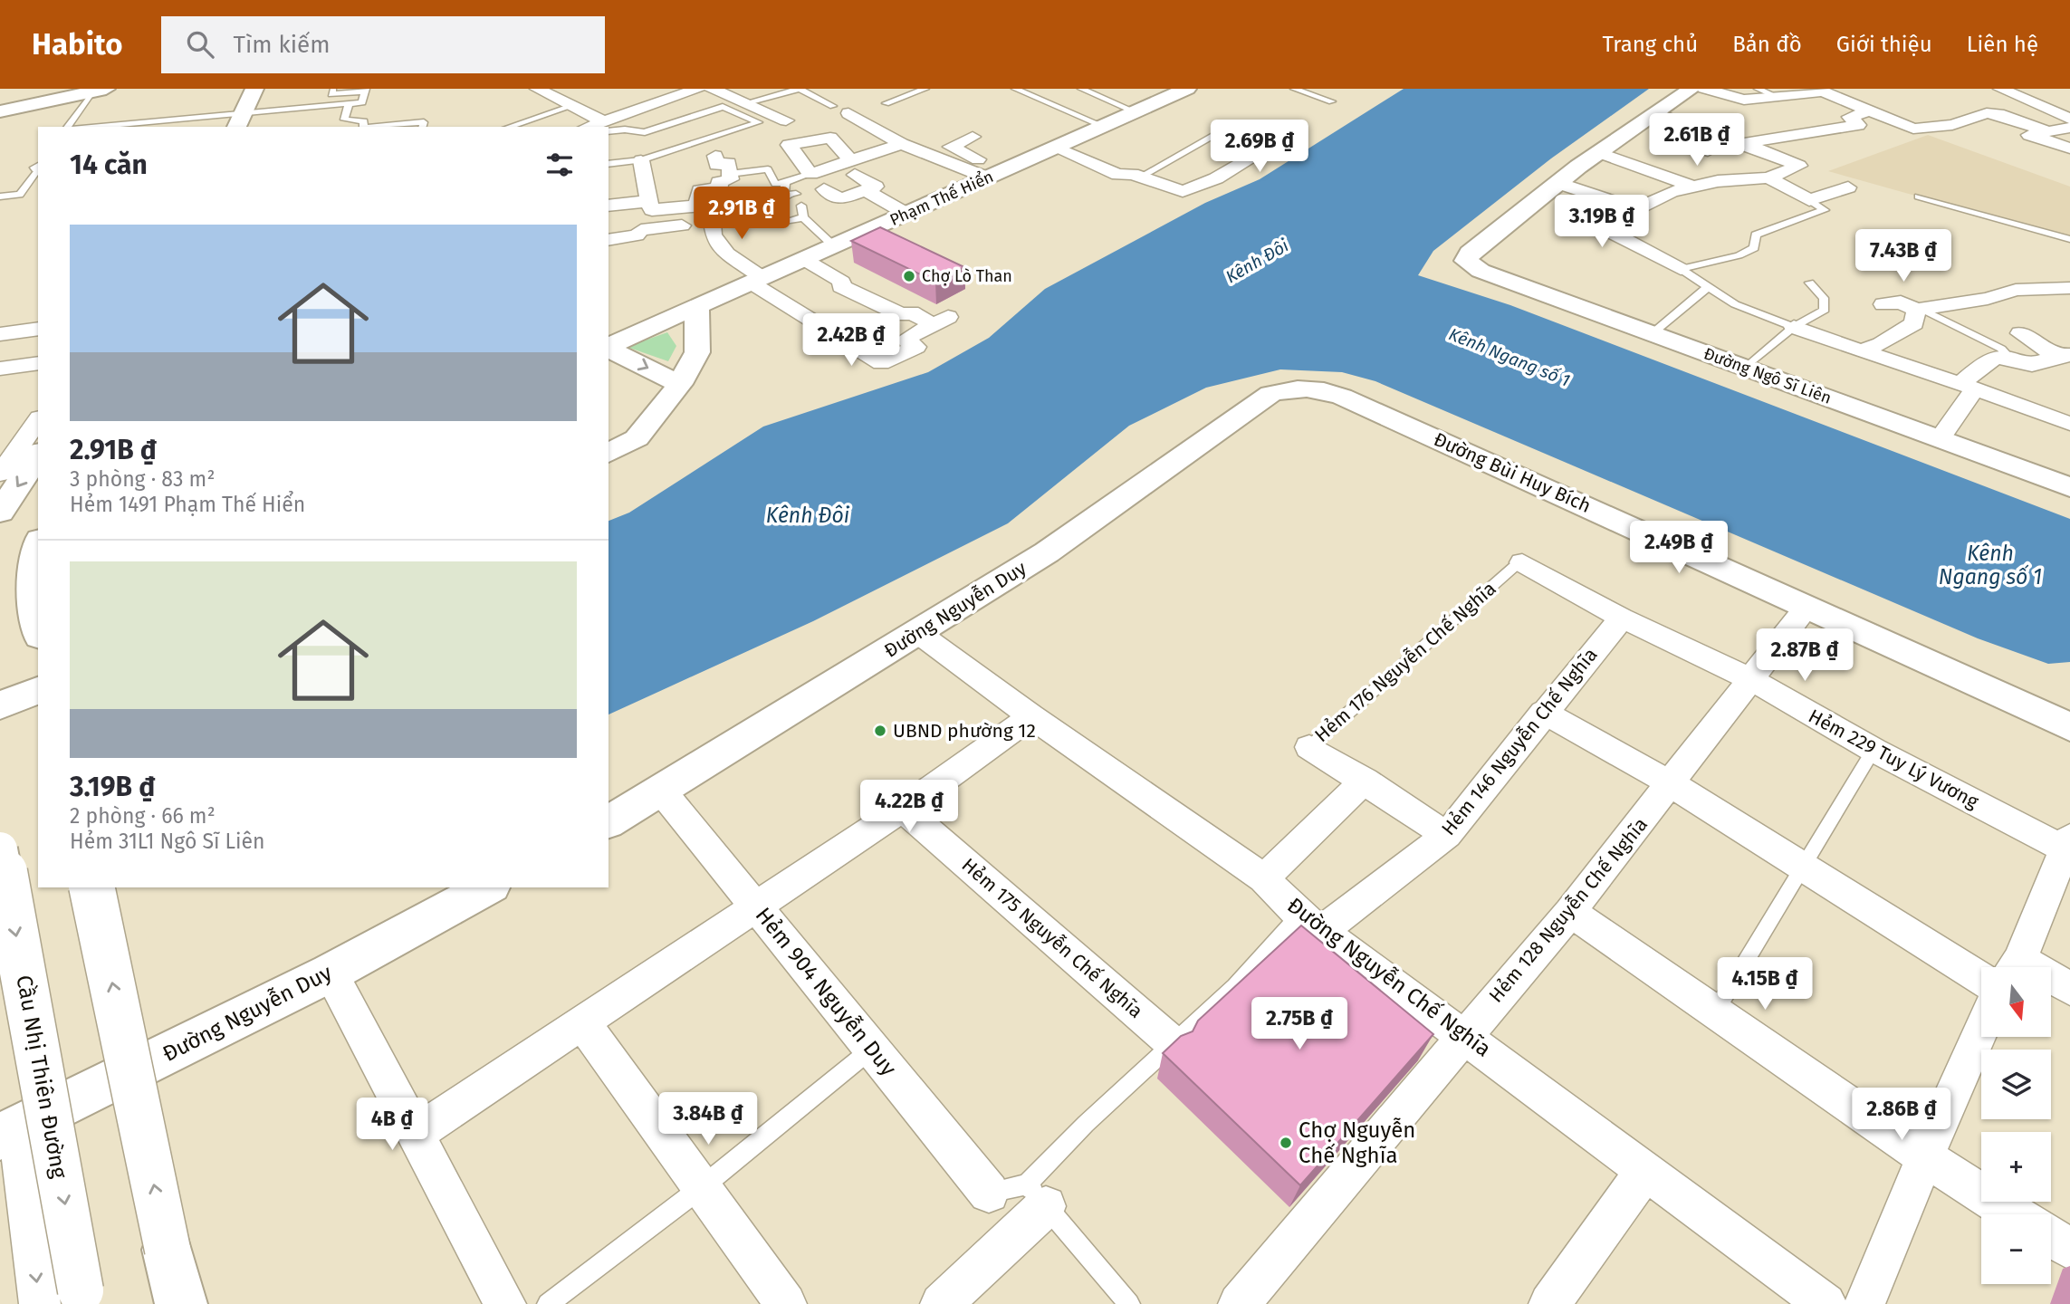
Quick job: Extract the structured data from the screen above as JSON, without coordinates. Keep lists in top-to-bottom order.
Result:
{
  "streets": {
    "street": [
      "Phạm Thế Hiển",
      "Đường Ngô Sĩ Liên",
      "Đường Bùi Huy Bích",
      "Đường Nguyễn Duy",
      "Hẻm 176 Nguyễn Chế Nghĩa",
      "Hẻm 146 Nguyễn Chế Nghĩa",
      "Hẻm 229 Tuy Lý Vương",
      "Hẻm 128 Nguyễn Chế Nghĩa",
      "Hẻm 175 Nguyễn Chế Nghĩa",
      "Đường Nguyễn Chế Nghĩa",
      "Hẻm 904 Nguyễn Duy",
      "Cầu Nhị Thiên Đường"
    ]
  },
  "crossings": [
    ["Đường Bùi Huy Bích", "Đường Nguyễn Duy"],
    ["Đường Bùi Huy Bích", "Hẻm 128 Nguyễn Chế Nghĩa"],
    ["Đường Nguyễn Duy", "Đường Nguyễn Chế Nghĩa"],
    ["Đường Nguyễn Duy", "Hẻm 904 Nguyễn Duy"],
    ["Hẻm 176 Nguyễn Chế Nghĩa", "Hẻm 146 Nguyễn Chế Nghĩa"],
    ["Hẻm 176 Nguyễn Chế Nghĩa", "Hẻm 229 Tuy Lý Vương"],
    ["Hẻm 146 Nguyễn Chế Nghĩa", "Hẻm 229 Tuy Lý Vương"],
    ["Hẻm 146 Nguyễn Chế Nghĩa", "Đường Nguyễn Chế Nghĩa"],
    ["Hẻm 229 Tuy Lý Vương", "Hẻm 128 Nguyễn Chế Nghĩa"],
    ["Hẻm 128 Nguyễn Chế Nghĩa", "Đường Nguyễn Chế Nghĩa"]
  ],
  "water": ["Kênh Đôi", "Kênh Ngang số 1"],
  "places": ["Chợ Lò Than", "UBND phường 12", "Chợ Nguyễn Chế Nghĩa"],
  "north": "bottom",
  "page": {
    "header": "Habito",
    "search": "Tìm kiếm",
    "nav": [
      "Trang chủ",
      "Bản đồ",
      "Giới thiệu",
      "Liên hệ"
    ],
    "price": [
      "2.61B ₫",
      "2.69B ₫",
      "2.91B ₫",
      "3.19B ₫",
      "7.43B ₫",
      "2.42B ₫",
      "2.49B ₫",
      "2.87B ₫",
      "4.22B ₫",
      "4.15B ₫",
      "2.75B ₫",
      "2.86B ₫",
      "3.84B ₫",
      "4B ₫"
    ],
    "heading": "14 căn",
    "list": [
      {
        "name": "2.91B ₫",
        "note": "3 phòng · 83 m² · Hẻm 1491 Phạm Thế Hiển"
      },
      {
        "name": "3.19B ₫",
        "note": "2 phòng · 66 m² · Hẻm 31L1 Ngô Sĩ Liên"
      }
    ],
    "map_buttons": ["+", "−"]
  }
}
